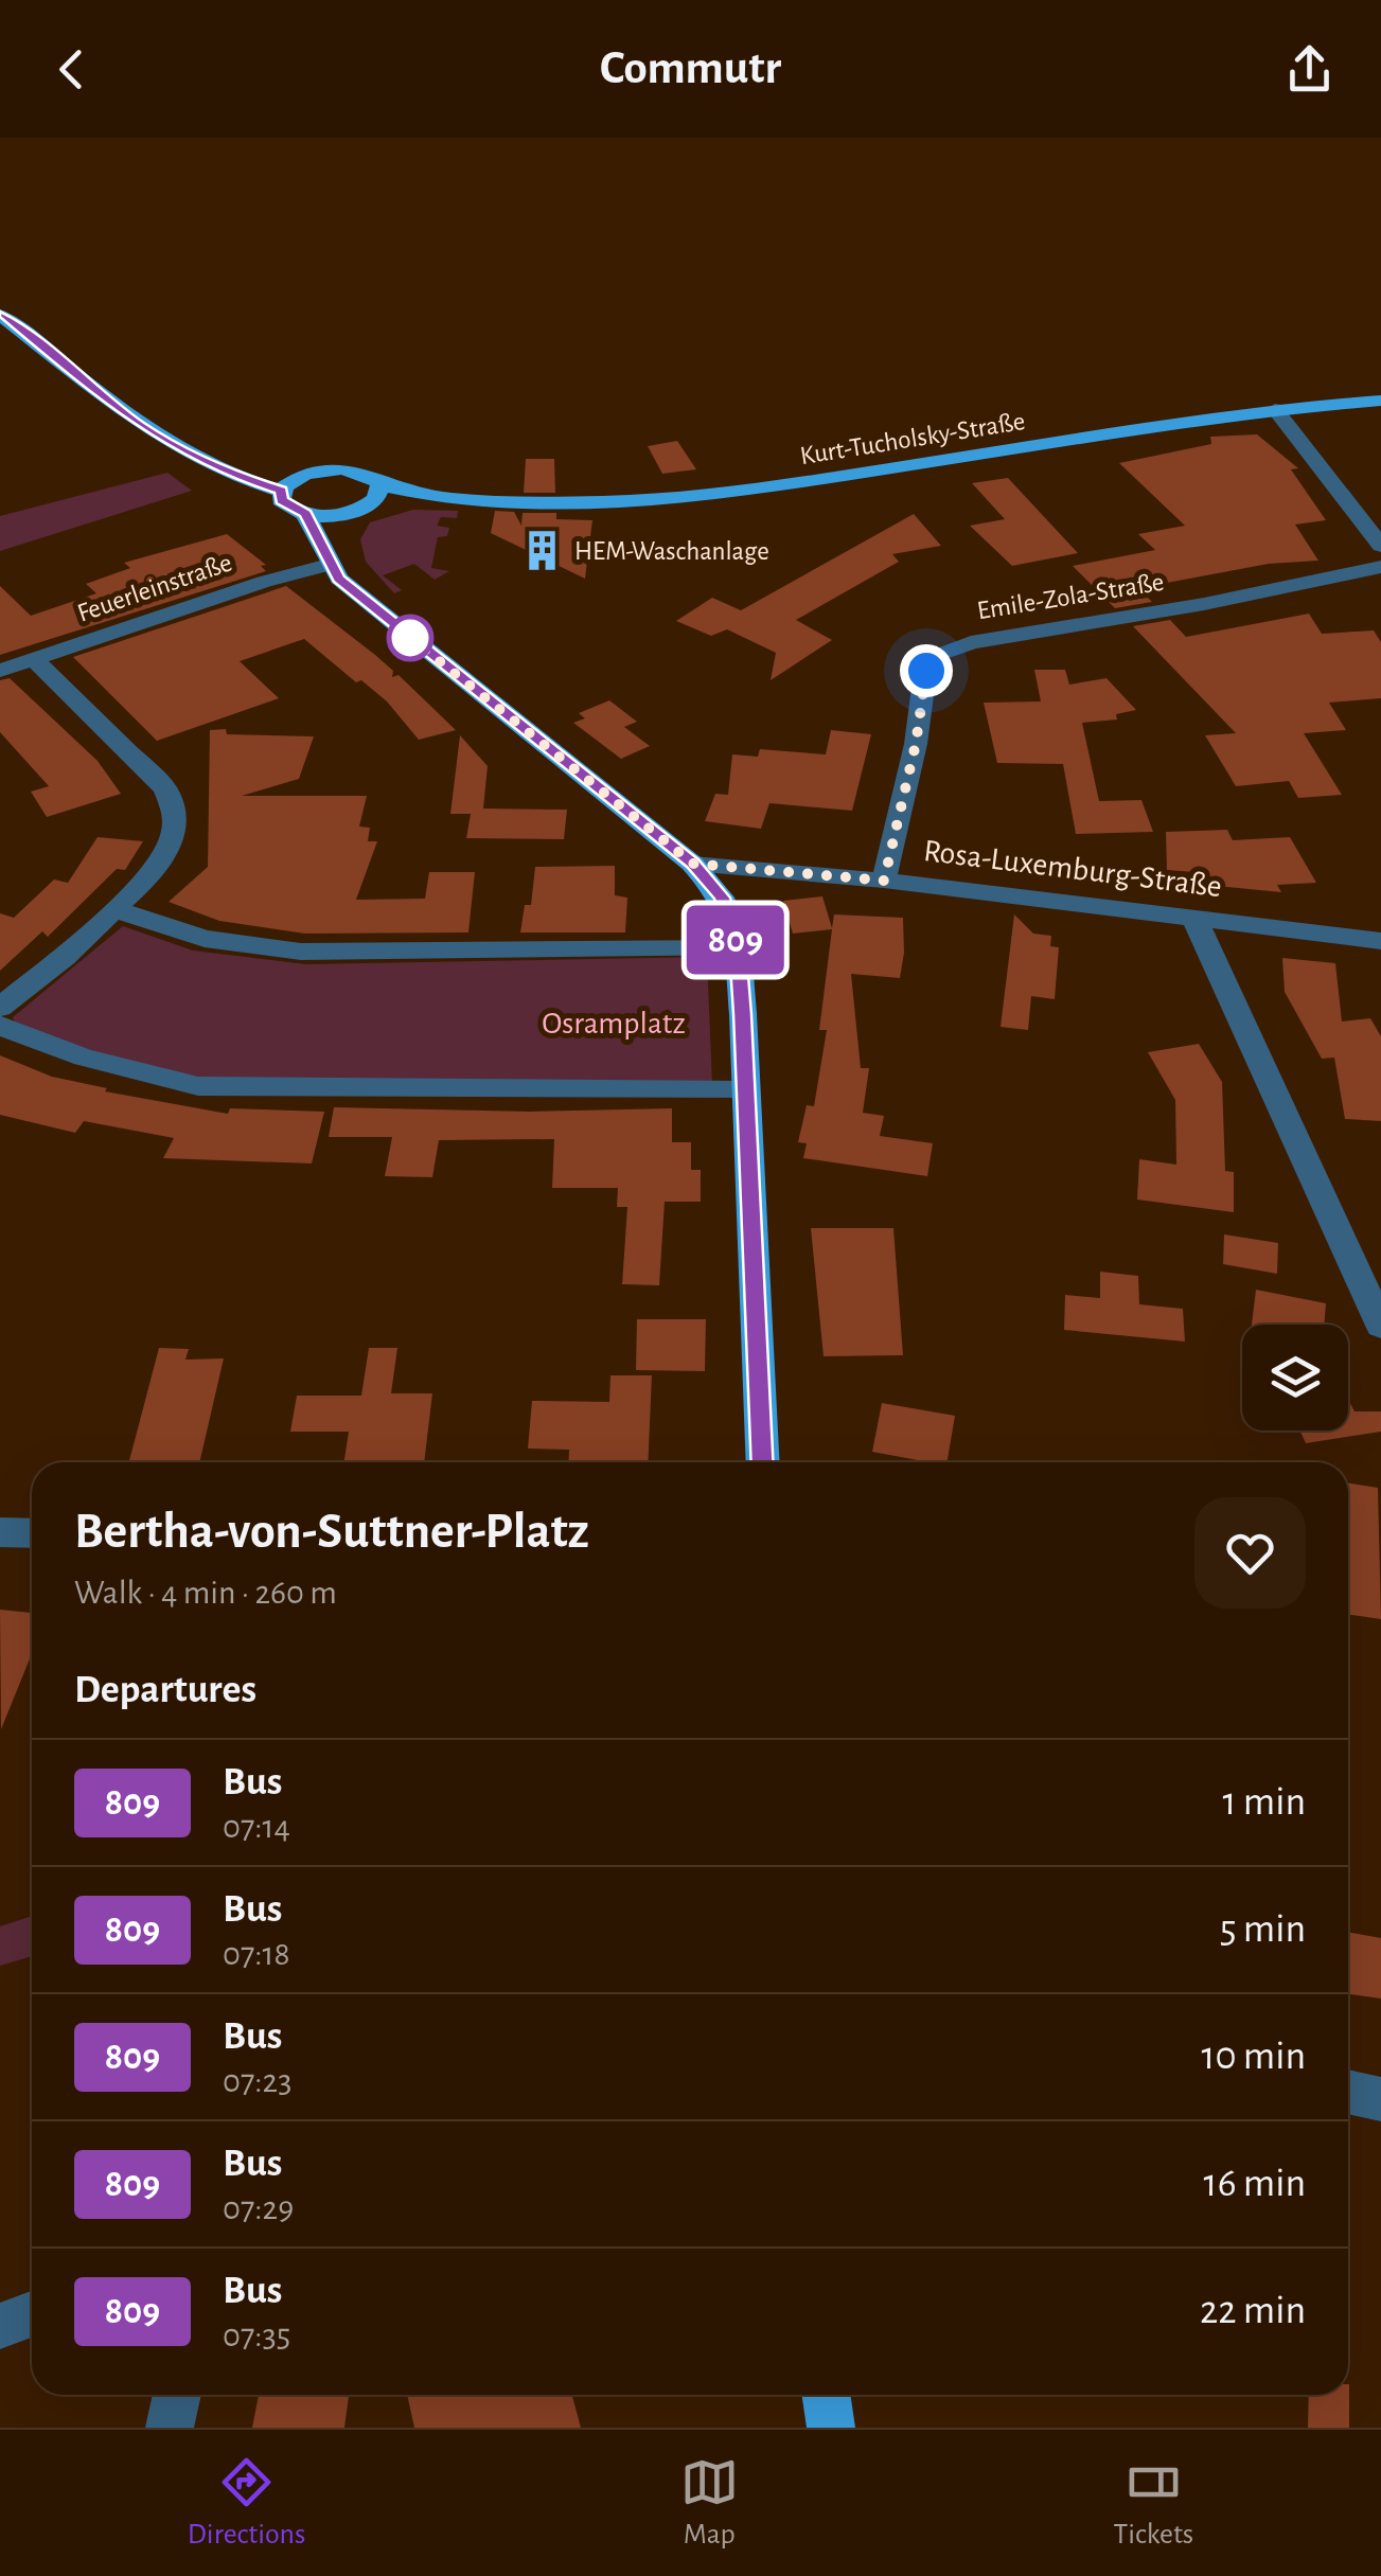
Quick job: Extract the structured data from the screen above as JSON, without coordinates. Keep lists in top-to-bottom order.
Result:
{
  "streets": {
    "main road": ["Kurt-Tucholsky-Straße"],
    "street": ["Feuerleinstraße", "Emile-Zola-Straße", "Rosa-Luxemburg-Straße"]
  },
  "crossings": [
    ["Emile-Zola-Straße", "Rosa-Luxemburg-Straße"]
  ],
  "parks": ["Osramplatz"],
  "places": {
    "building": ["HEM-Waschanlage"]
  },
  "lines": ["bus line 809"],
  "page": {
    "header": "Commutr",
    "on_map": "809",
    "heading": [
      ["Bertha-von-Suttner-Platz", "Walk · 4 min · 260 m"],
      "Departures"
    ],
    "list": [
      {
        "mark": "809",
        "name": "Bus",
        "note": "07:14",
        "value": "1 min"
      },
      {
        "mark": "809",
        "name": "Bus",
        "note": "07:18",
        "value": "5 min"
      },
      {
        "mark": "809",
        "name": "Bus",
        "note": "07:23",
        "value": "10 min"
      },
      {
        "mark": "809",
        "name": "Bus",
        "note": "07:29",
        "value": "16 min"
      },
      {
        "mark": "809",
        "name": "Bus",
        "note": "07:35",
        "value": "22 min"
      }
    ],
    "tabs": ["Directions", "Map", "Tickets"]
  }
}
